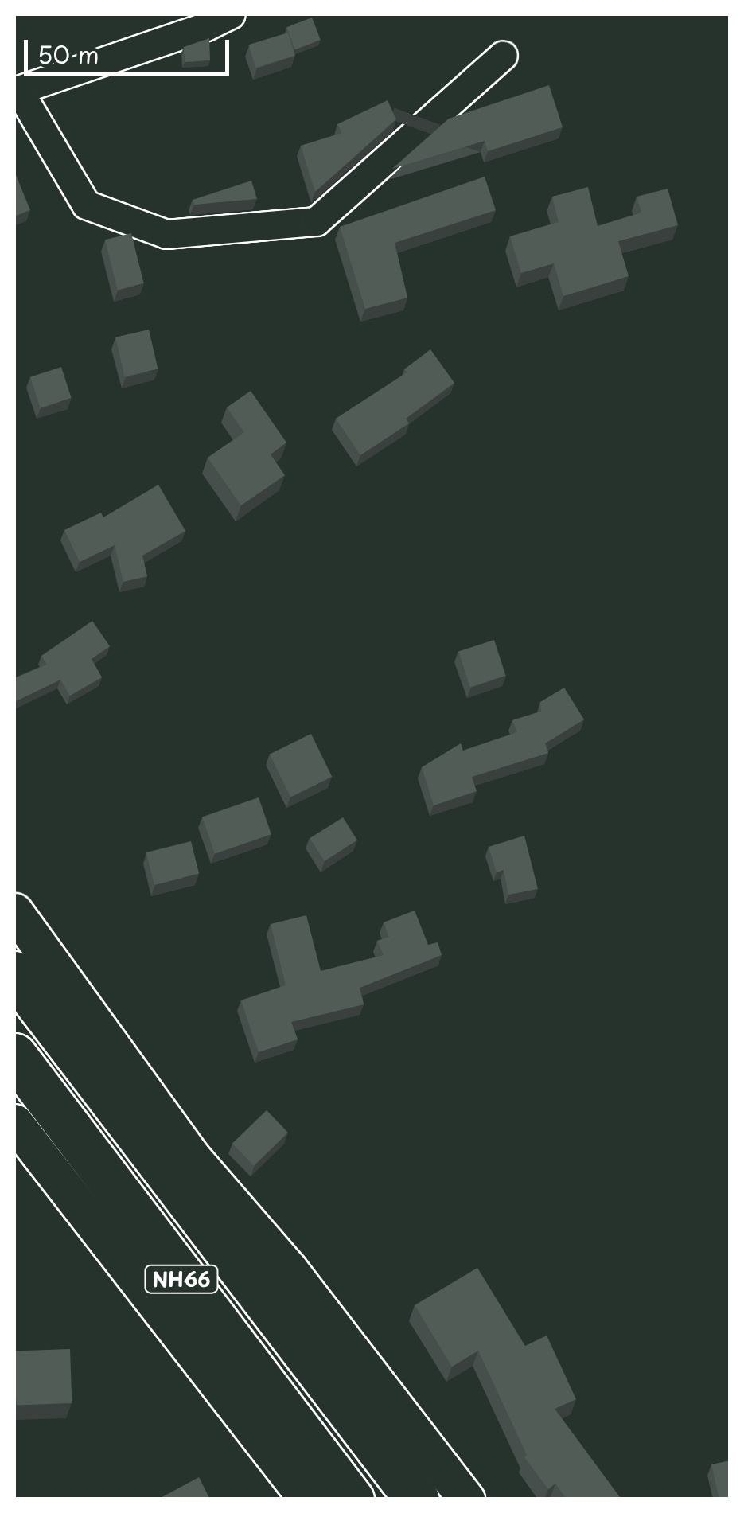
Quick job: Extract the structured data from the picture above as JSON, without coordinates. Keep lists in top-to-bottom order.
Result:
{
  "streets": {
    "highway": ["NH66"]
  },
  "scale_bar": "50 m"
}
